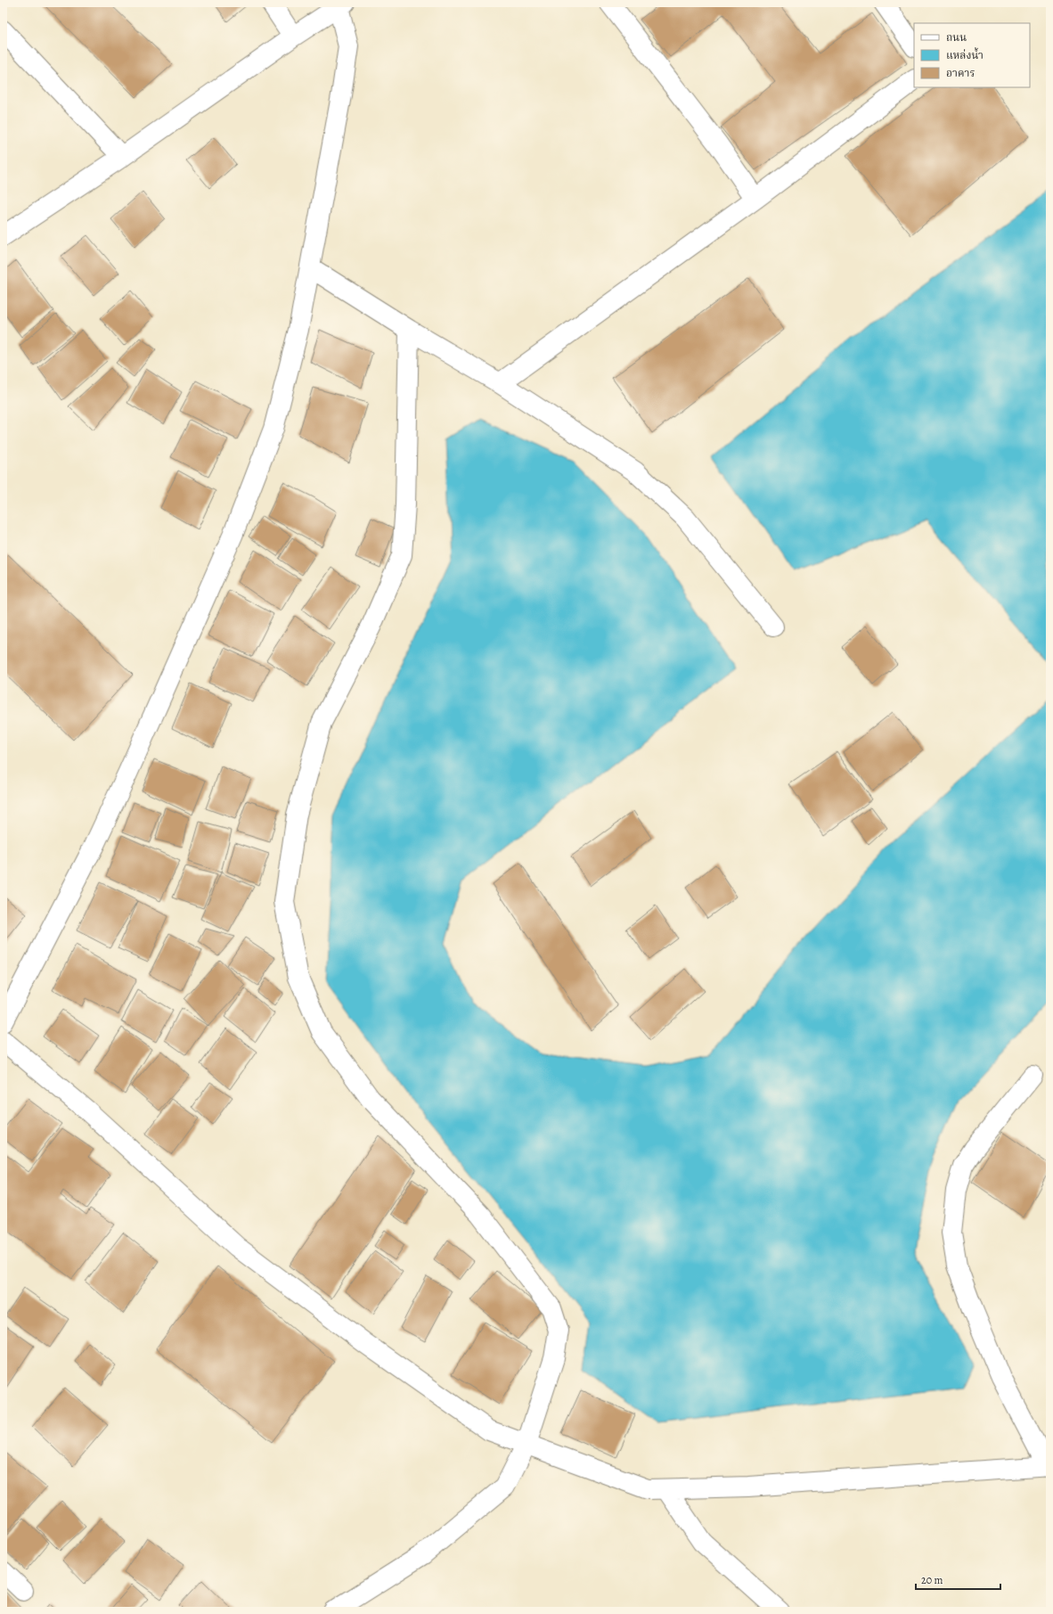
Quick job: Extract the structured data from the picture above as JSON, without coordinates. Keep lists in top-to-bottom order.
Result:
{
  "legend": ["ถนน", "แหล่งน้ำ", "อาคาร"],
  "scale_bar": "20 m"
}
